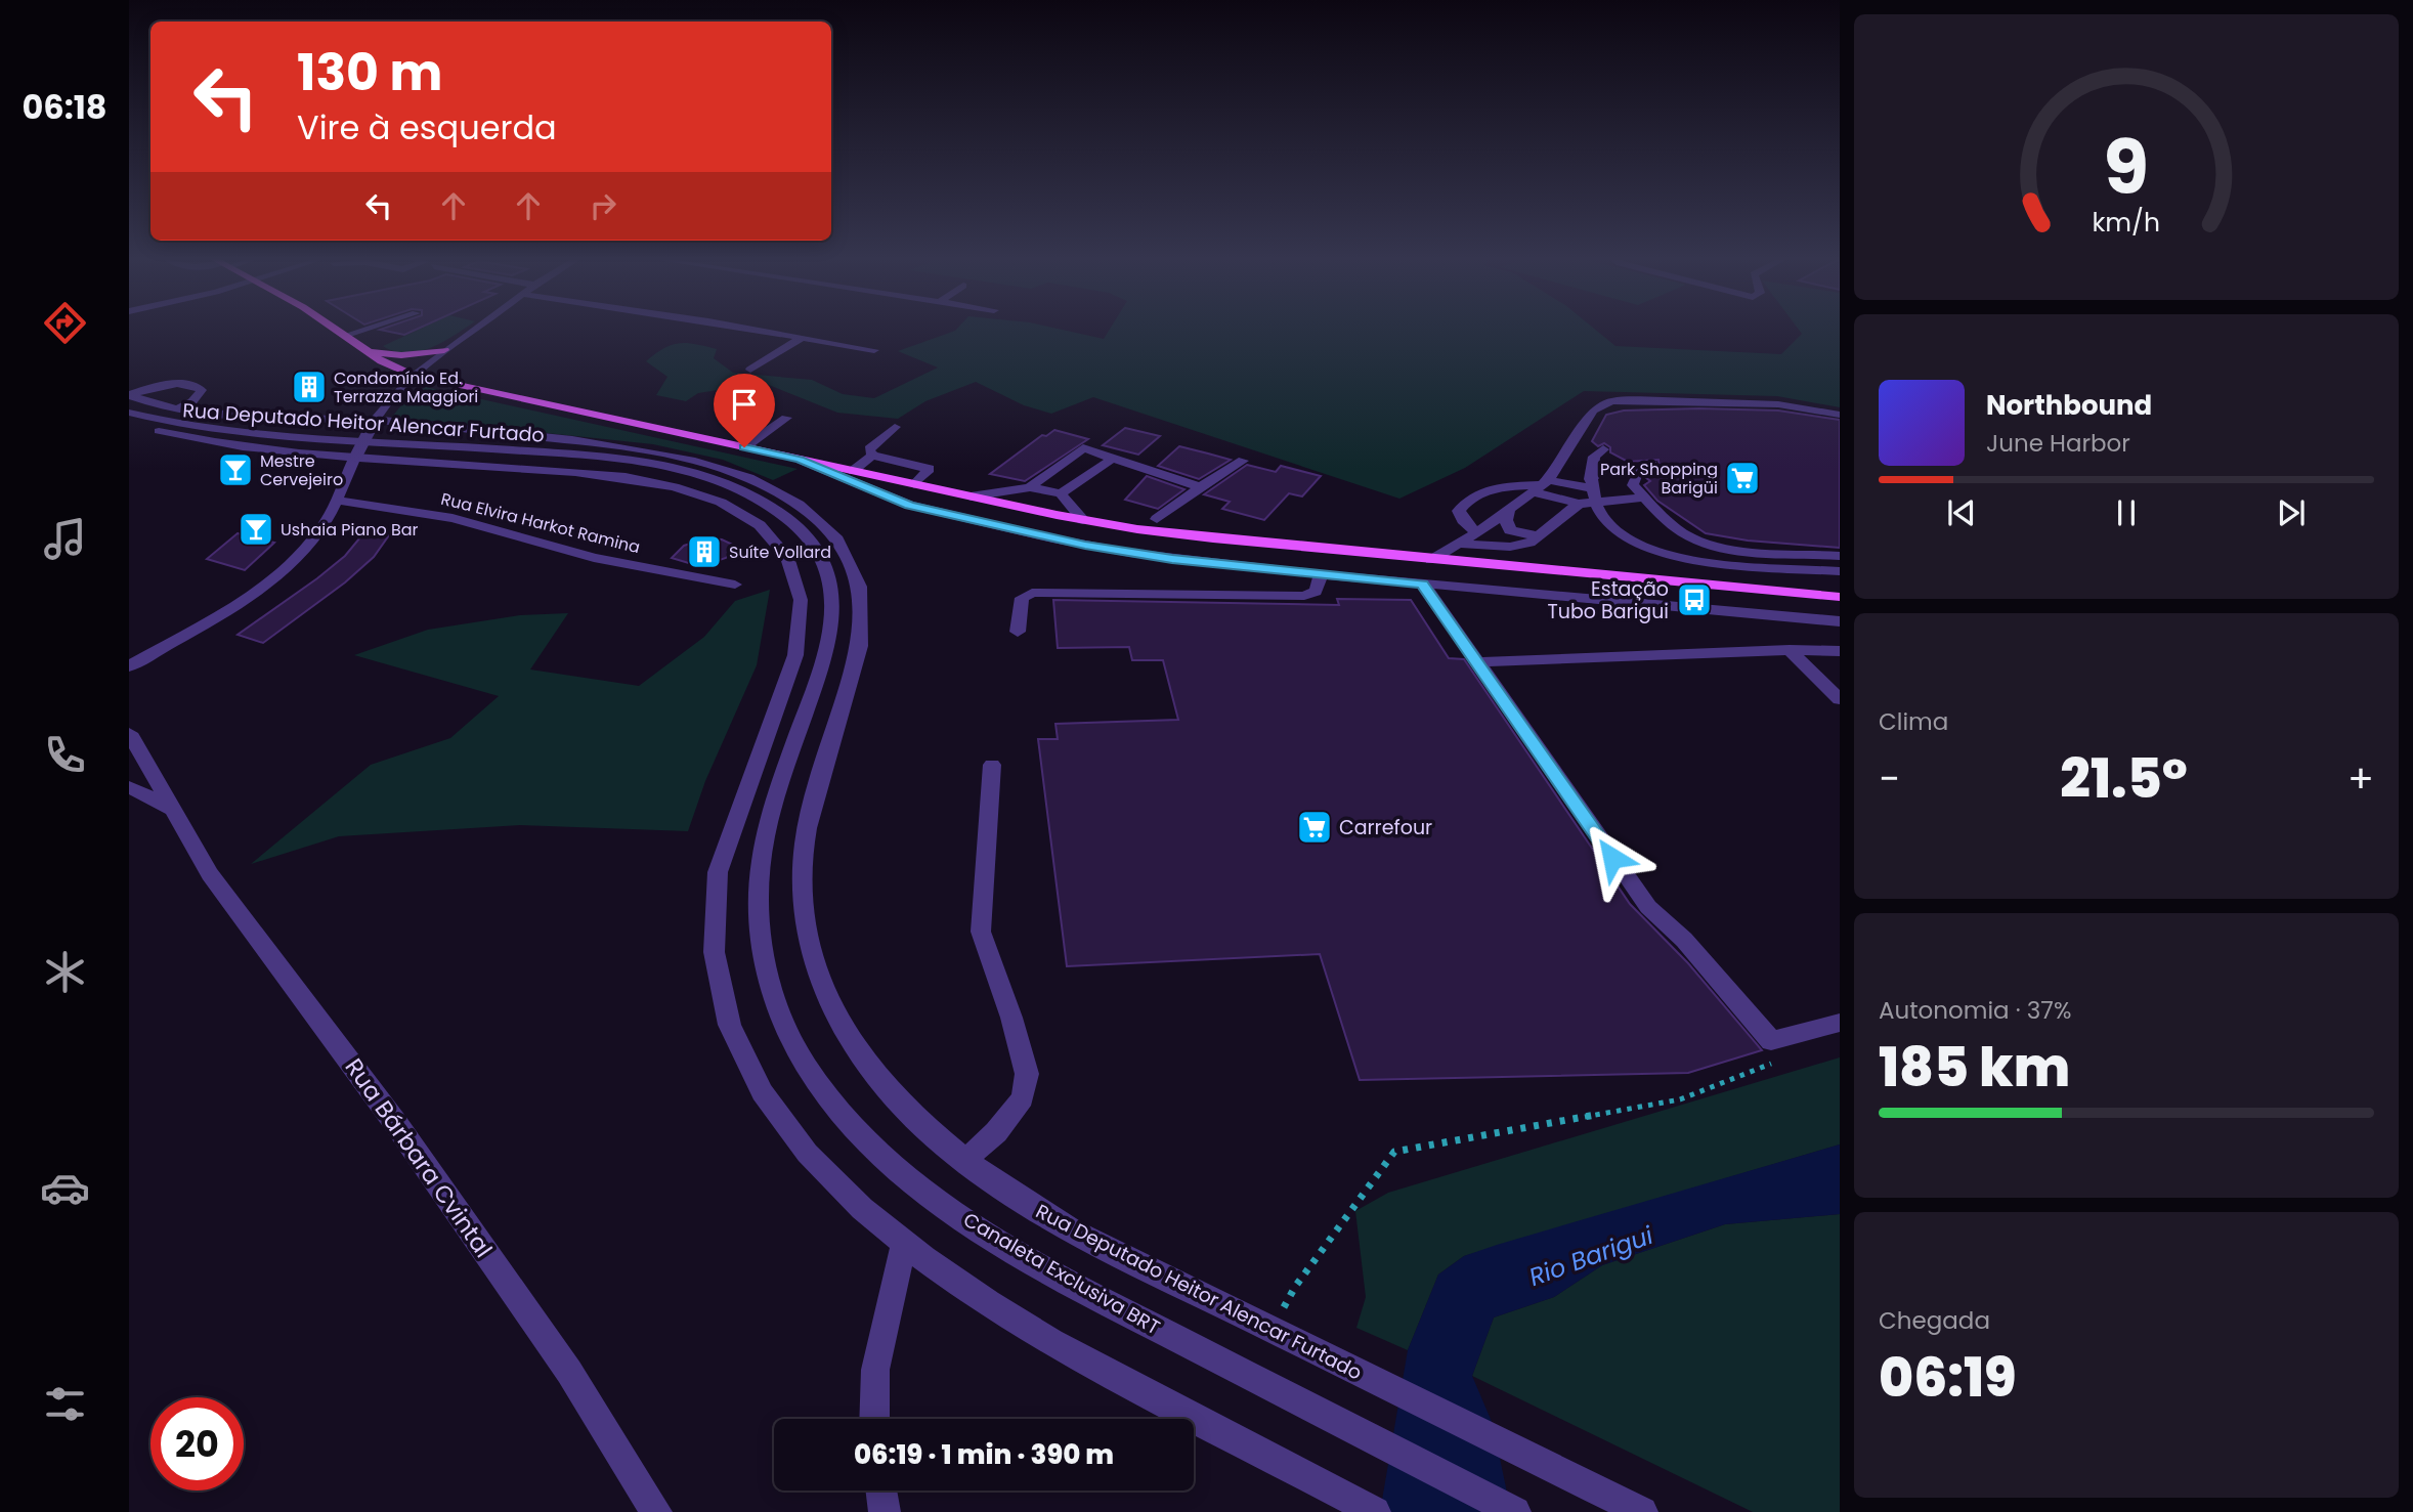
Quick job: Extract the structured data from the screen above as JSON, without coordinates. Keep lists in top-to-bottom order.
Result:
{
  "streets": {
    "street": [
      "Rua Deputado Heitor Alencar Furtado",
      "Rua Elvira Harkot Ramina",
      "Rua Bárbara Cvintal",
      "Canaleta Exclusiva BRT"
    ]
  },
  "water": ["Rio Barigui"],
  "places": {
    "building": ["Condomínio Ed. Terrazza Maggiori", "Suíte Vollard"],
    "bar": ["Mestre Cervejeiro", "Ushaia Piano Bar"],
    "supermarket": ["Park Shopping Barigüi", "Carrefour"],
    "bus stop": ["Estação Tubo Barigui"]
  },
  "page": {
    "tabs": "06:18",
    "turn": ["130 m", "Vire à esquerda"],
    "song": ["Northbound", "June Harbor"],
    "tile": [
      "Clima",
      ["Autonomia · 37%", "185 km"],
      ["Chegada", "06:19"]
    ],
    "heat": ["−", "21.5°", "+"],
    "limit": "20",
    "trip": "06:19 · 1 min · 390 m",
    "gauge": ["9", "km/h"]
  }
}
